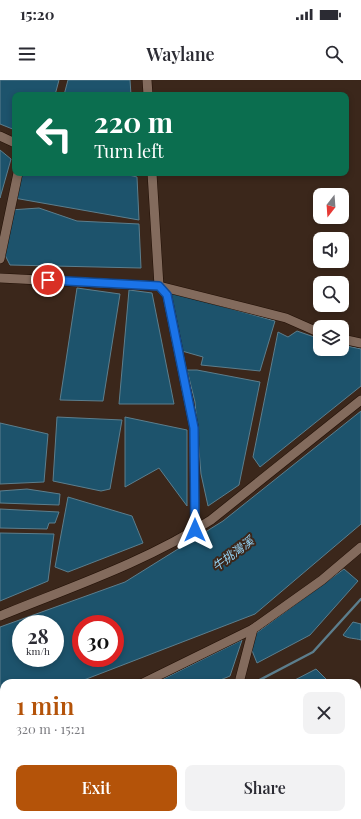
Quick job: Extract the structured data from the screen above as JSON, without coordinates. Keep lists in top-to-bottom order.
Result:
{
  "water": ["牛挑灣溪"],
  "north": "bottom",
  "page": {
    "status": "15:20",
    "header": "Waylane",
    "turn": ["220 m", "Turn left"],
    "speed": "28 km/h",
    "limit": "30",
    "heading": ["1 min", "320 m · 15:21"],
    "buttons": ["Exit", "Share"]
  }
}
